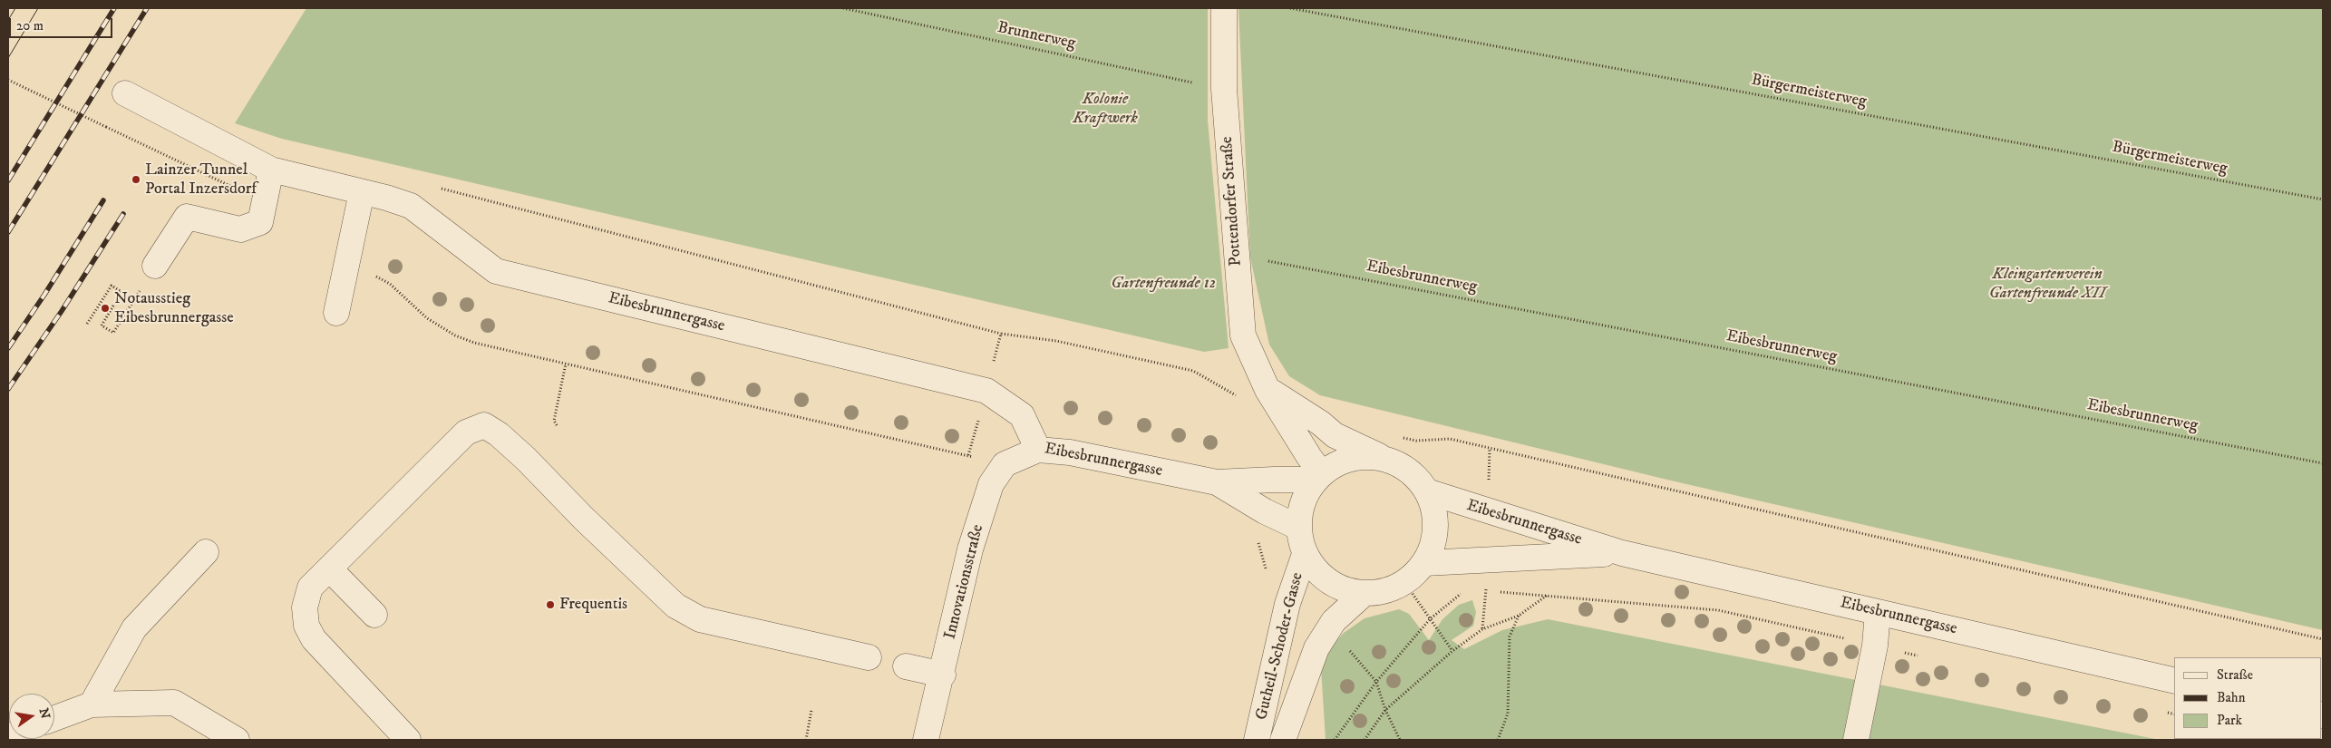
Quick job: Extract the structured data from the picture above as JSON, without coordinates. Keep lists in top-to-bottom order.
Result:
{
  "streets": {
    "street": [
      "Pottendorfer Straße",
      "Eibesbrunnergasse",
      "Innovationsstraße",
      "Gutheil-Schoder-Gasse"
    ],
    "path": ["Brunnerweg", "Bürgermeisterweg", "Eibesbrunnerweg"]
  },
  "crossings": [
    ["Brunnerweg", "Pottendorfer Straße"],
    ["Pottendorfer Straße", "Eibesbrunnerweg"],
    ["Pottendorfer Straße", "Eibesbrunnergasse"],
    ["Pottendorfer Straße", "Gutheil-Schoder-Gasse"],
    ["Eibesbrunnergasse", "Gutheil-Schoder-Gasse"]
  ],
  "parks": ["Kolonie Kraftwerk", "Kleingartenverein Gartenfreunde XII", "Gartenfreunde 12"],
  "places": ["Lainzer Tunnel Portal Inzersdorf", "Notausstieg Eibesbrunnergasse", "Frequentis"],
  "legend": ["Straße", "Bahn", "Park"],
  "scale_bar": "20 m",
  "north": "right"
}
